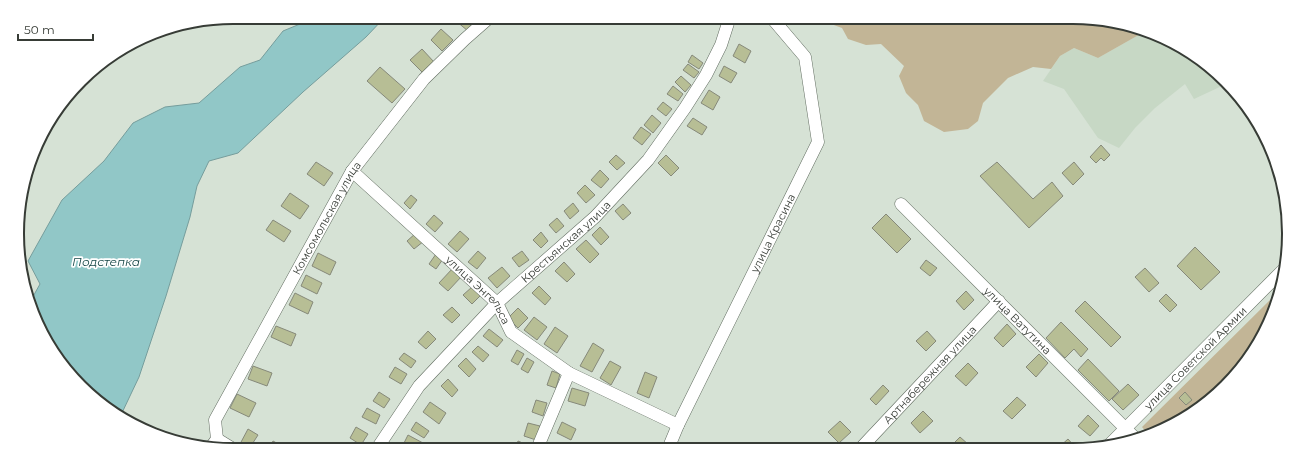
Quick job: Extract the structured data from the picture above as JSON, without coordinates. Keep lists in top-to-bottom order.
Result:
{
  "streets": {
    "street": [
      "Комсомольская улица",
      "улица Красина",
      "Крестьянская улица",
      "улица Энгельса",
      "улица Ватутина",
      "улица Советской Армии",
      "Артнабережная улица"
    ]
  },
  "crossings": [
    ["Комсомольская улица", "улица Энгельса"],
    ["улица Красина", "улица Энгельса"],
    ["Крестьянская улица", "улица Энгельса"],
    ["улица Ватутина", "улица Советской Армии"],
    ["улица Ватутина", "Артнабережная улица"]
  ],
  "water": ["Подстепка"],
  "scale_bar": "50 m"
}
